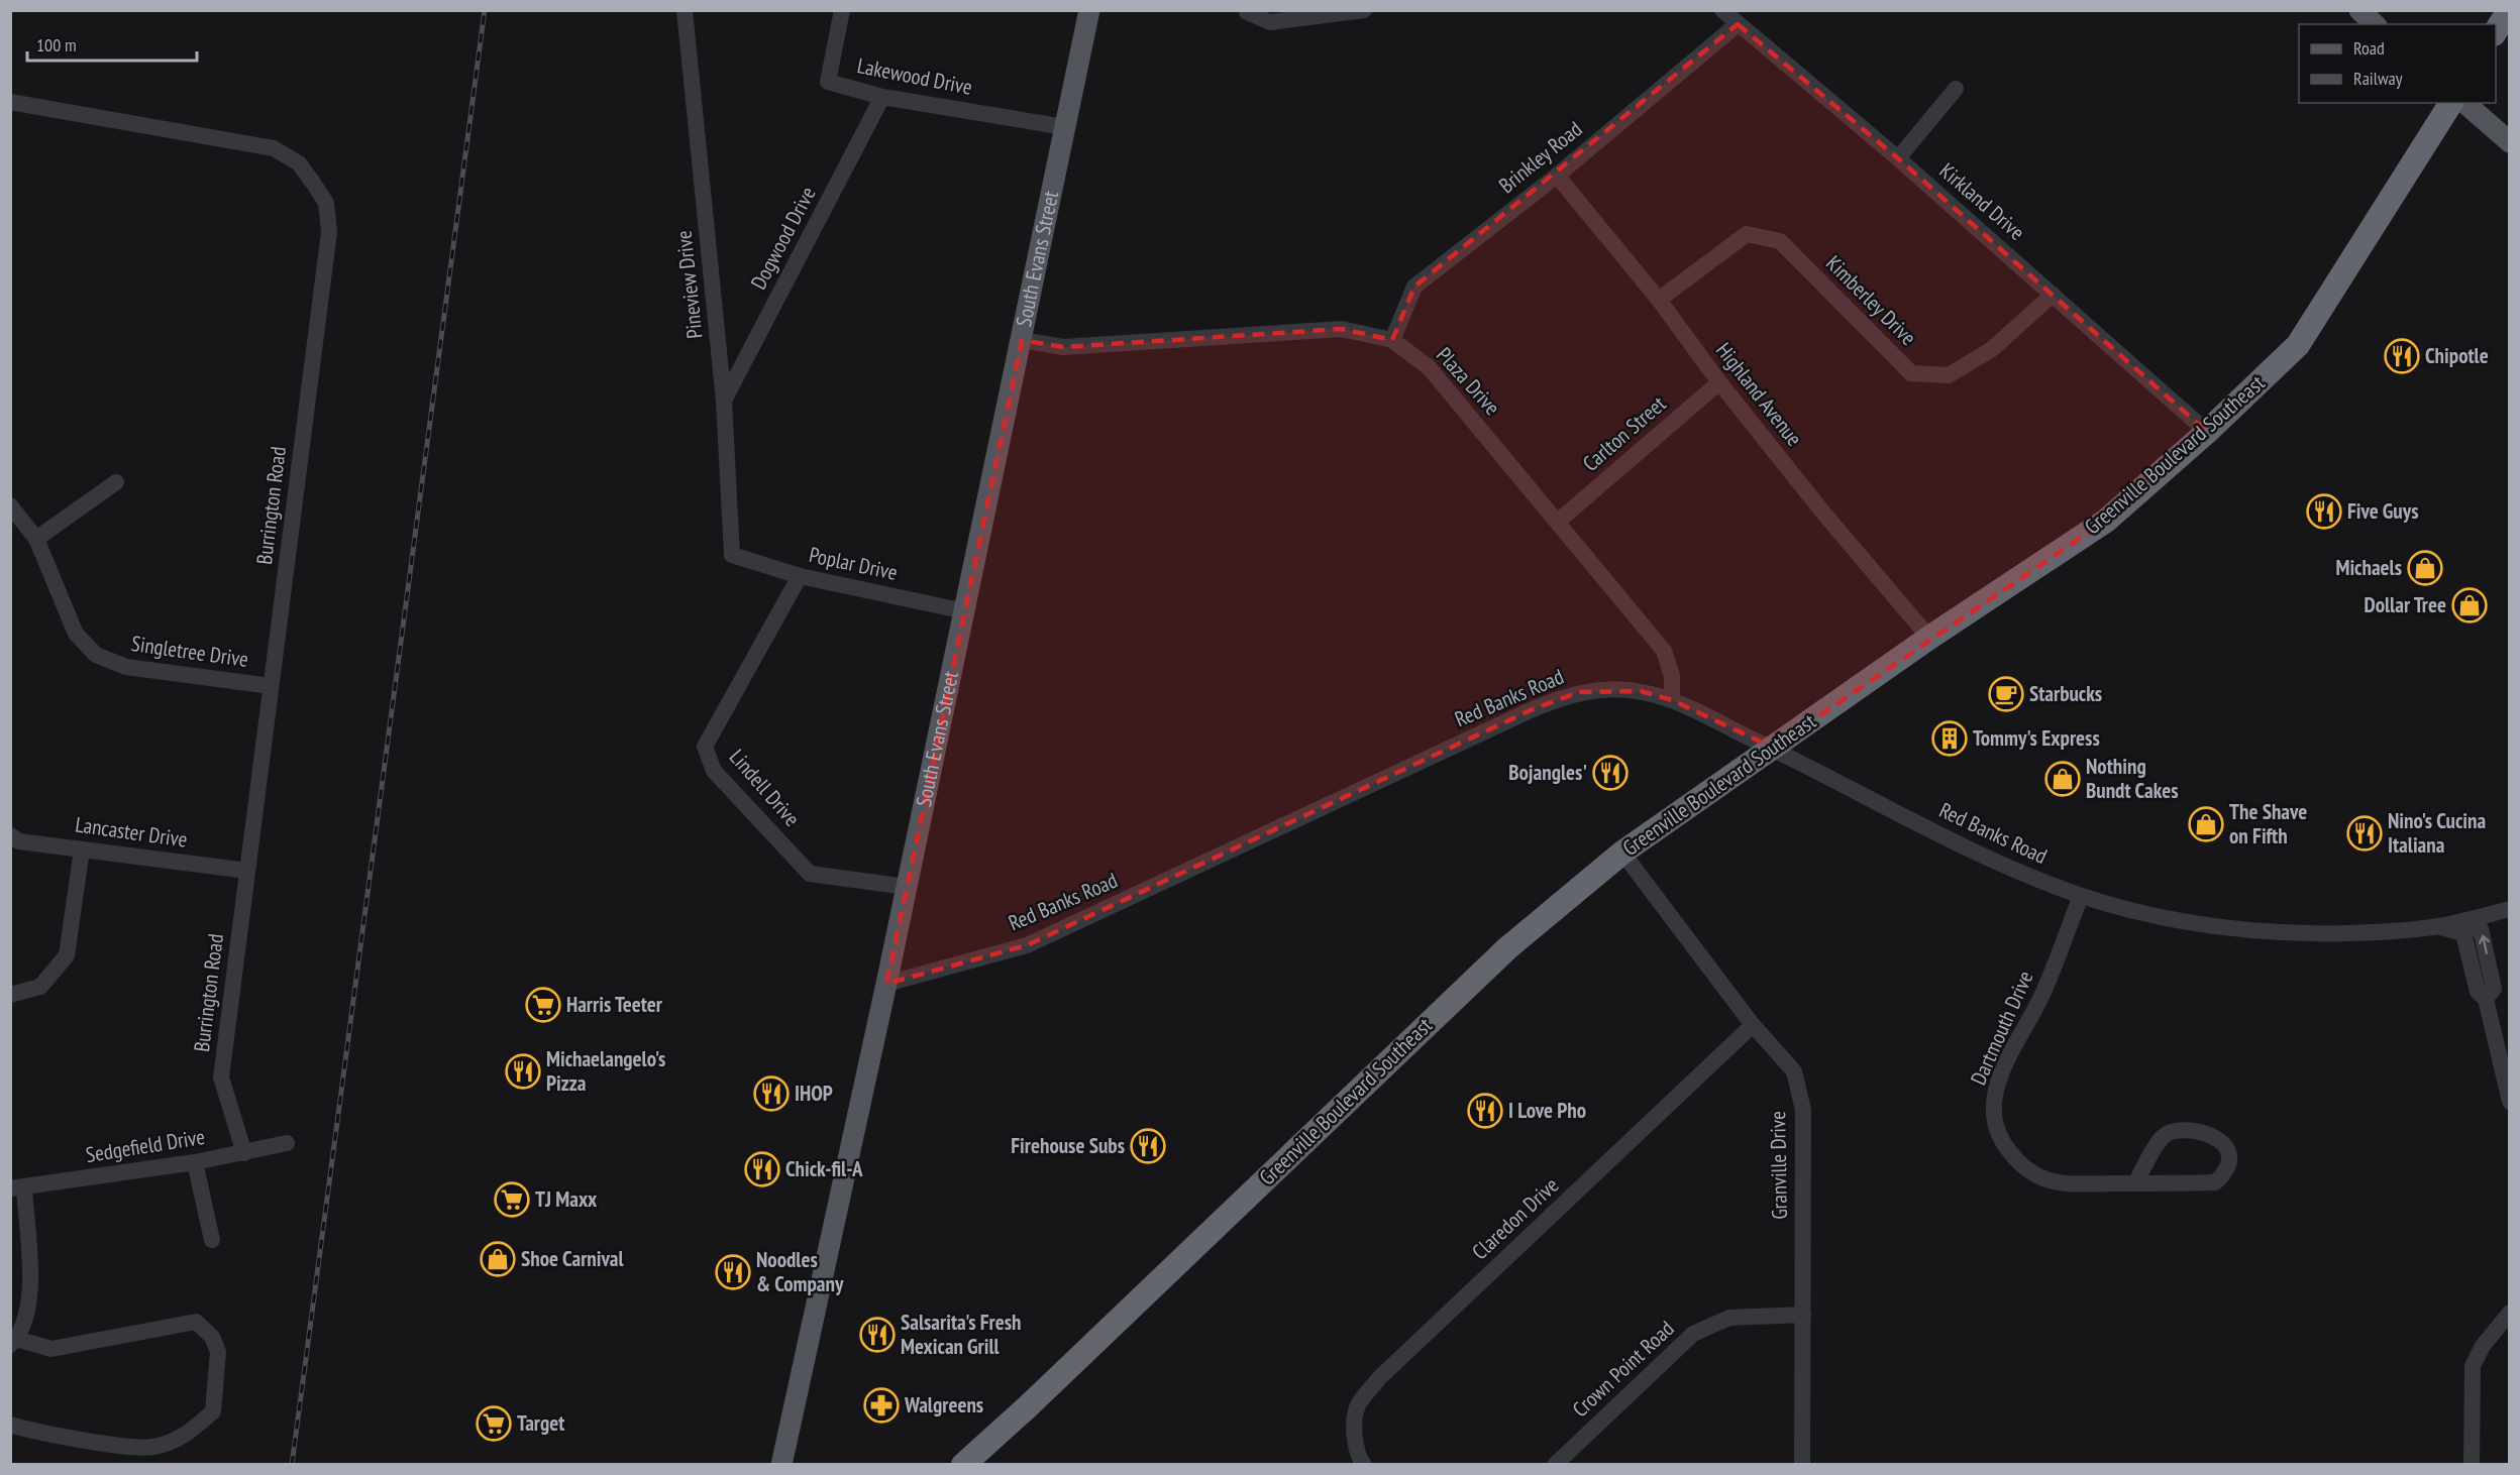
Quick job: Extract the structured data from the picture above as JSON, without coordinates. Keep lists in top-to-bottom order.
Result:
{
  "streets": {
    "highway": ["Greenville Boulevard Southeast"],
    "main road": ["South Evans Street"],
    "street": [
      "Lakewood Drive",
      "Brinkley Road",
      "Kirkland Drive",
      "Dogwood Drive",
      "Pineview Drive",
      "Kimberley Drive",
      "Plaza Drive",
      "Highland Avenue",
      "Carlton Street",
      "Burrington Road",
      "Poplar Drive",
      "Singletree Drive",
      "Red Banks Road",
      "Lindell Drive",
      "Lancaster Drive",
      "Dartmouth Drive",
      "Sedgefield Drive",
      "Granville Drive",
      "Claredon Drive",
      "Crown Point Road"
    ]
  },
  "crossings": [
    ["Lakewood Drive", "Dogwood Drive"],
    ["Lakewood Drive", "South Evans Street"],
    ["Brinkley Road", "Kirkland Drive"],
    ["Brinkley Road", "Plaza Drive"],
    ["Brinkley Road", "Highland Avenue"],
    ["Kirkland Drive", "Kimberley Drive"],
    ["Kirkland Drive", "Greenville Boulevard Southeast"],
    ["Dogwood Drive", "Pineview Drive"],
    ["South Evans Street", "Plaza Drive"],
    ["South Evans Street", "Poplar Drive"],
    ["South Evans Street", "Red Banks Road"],
    ["South Evans Street", "Lindell Drive"],
    ["Pineview Drive", "Poplar Drive"],
    ["Kimberley Drive", "Highland Avenue"],
    ["Plaza Drive", "Carlton Street"],
    ["Plaza Drive", "Red Banks Road"],
    ["Highland Avenue", "Carlton Street"],
    ["Highland Avenue", "Greenville Boulevard Southeast"],
    ["Greenville Boulevard Southeast", "Red Banks Road"],
    ["Greenville Boulevard Southeast", "Granville Drive"],
    ["Burrington Road", "Singletree Drive"],
    ["Burrington Road", "Lancaster Drive"],
    ["Burrington Road", "Sedgefield Drive"],
    ["Poplar Drive", "Lindell Drive"],
    ["Red Banks Road", "Dartmouth Drive"],
    ["Granville Drive", "Claredon Drive"],
    ["Granville Drive", "Crown Point Road"]
  ],
  "places": {
    "restaurant": [
      "Chipotle",
      "Five Guys",
      "Bojangles'",
      "Nino's Cucina Italiana",
      "Michaelangelo's Pizza",
      "IHOP",
      "I Love Pho",
      "Firehouse Subs",
      "Chick-fil-A",
      "Noodles & Company",
      "Salsarita's Fresh Mexican Grill"
    ],
    "shop": [
      "Michaels",
      "Dollar Tree",
      "Nothing Bundt Cakes",
      "The Shave on Fifth",
      "Shoe Carnival"
    ],
    "cafe": ["Starbucks"],
    "building": ["Tommy's Express"],
    "supermarket": ["Harris Teeter", "TJ Maxx", "Target"],
    "pharmacy": ["Walgreens"]
  },
  "legend": ["Road", "Railway"],
  "scale_bar": "100 m"
}
